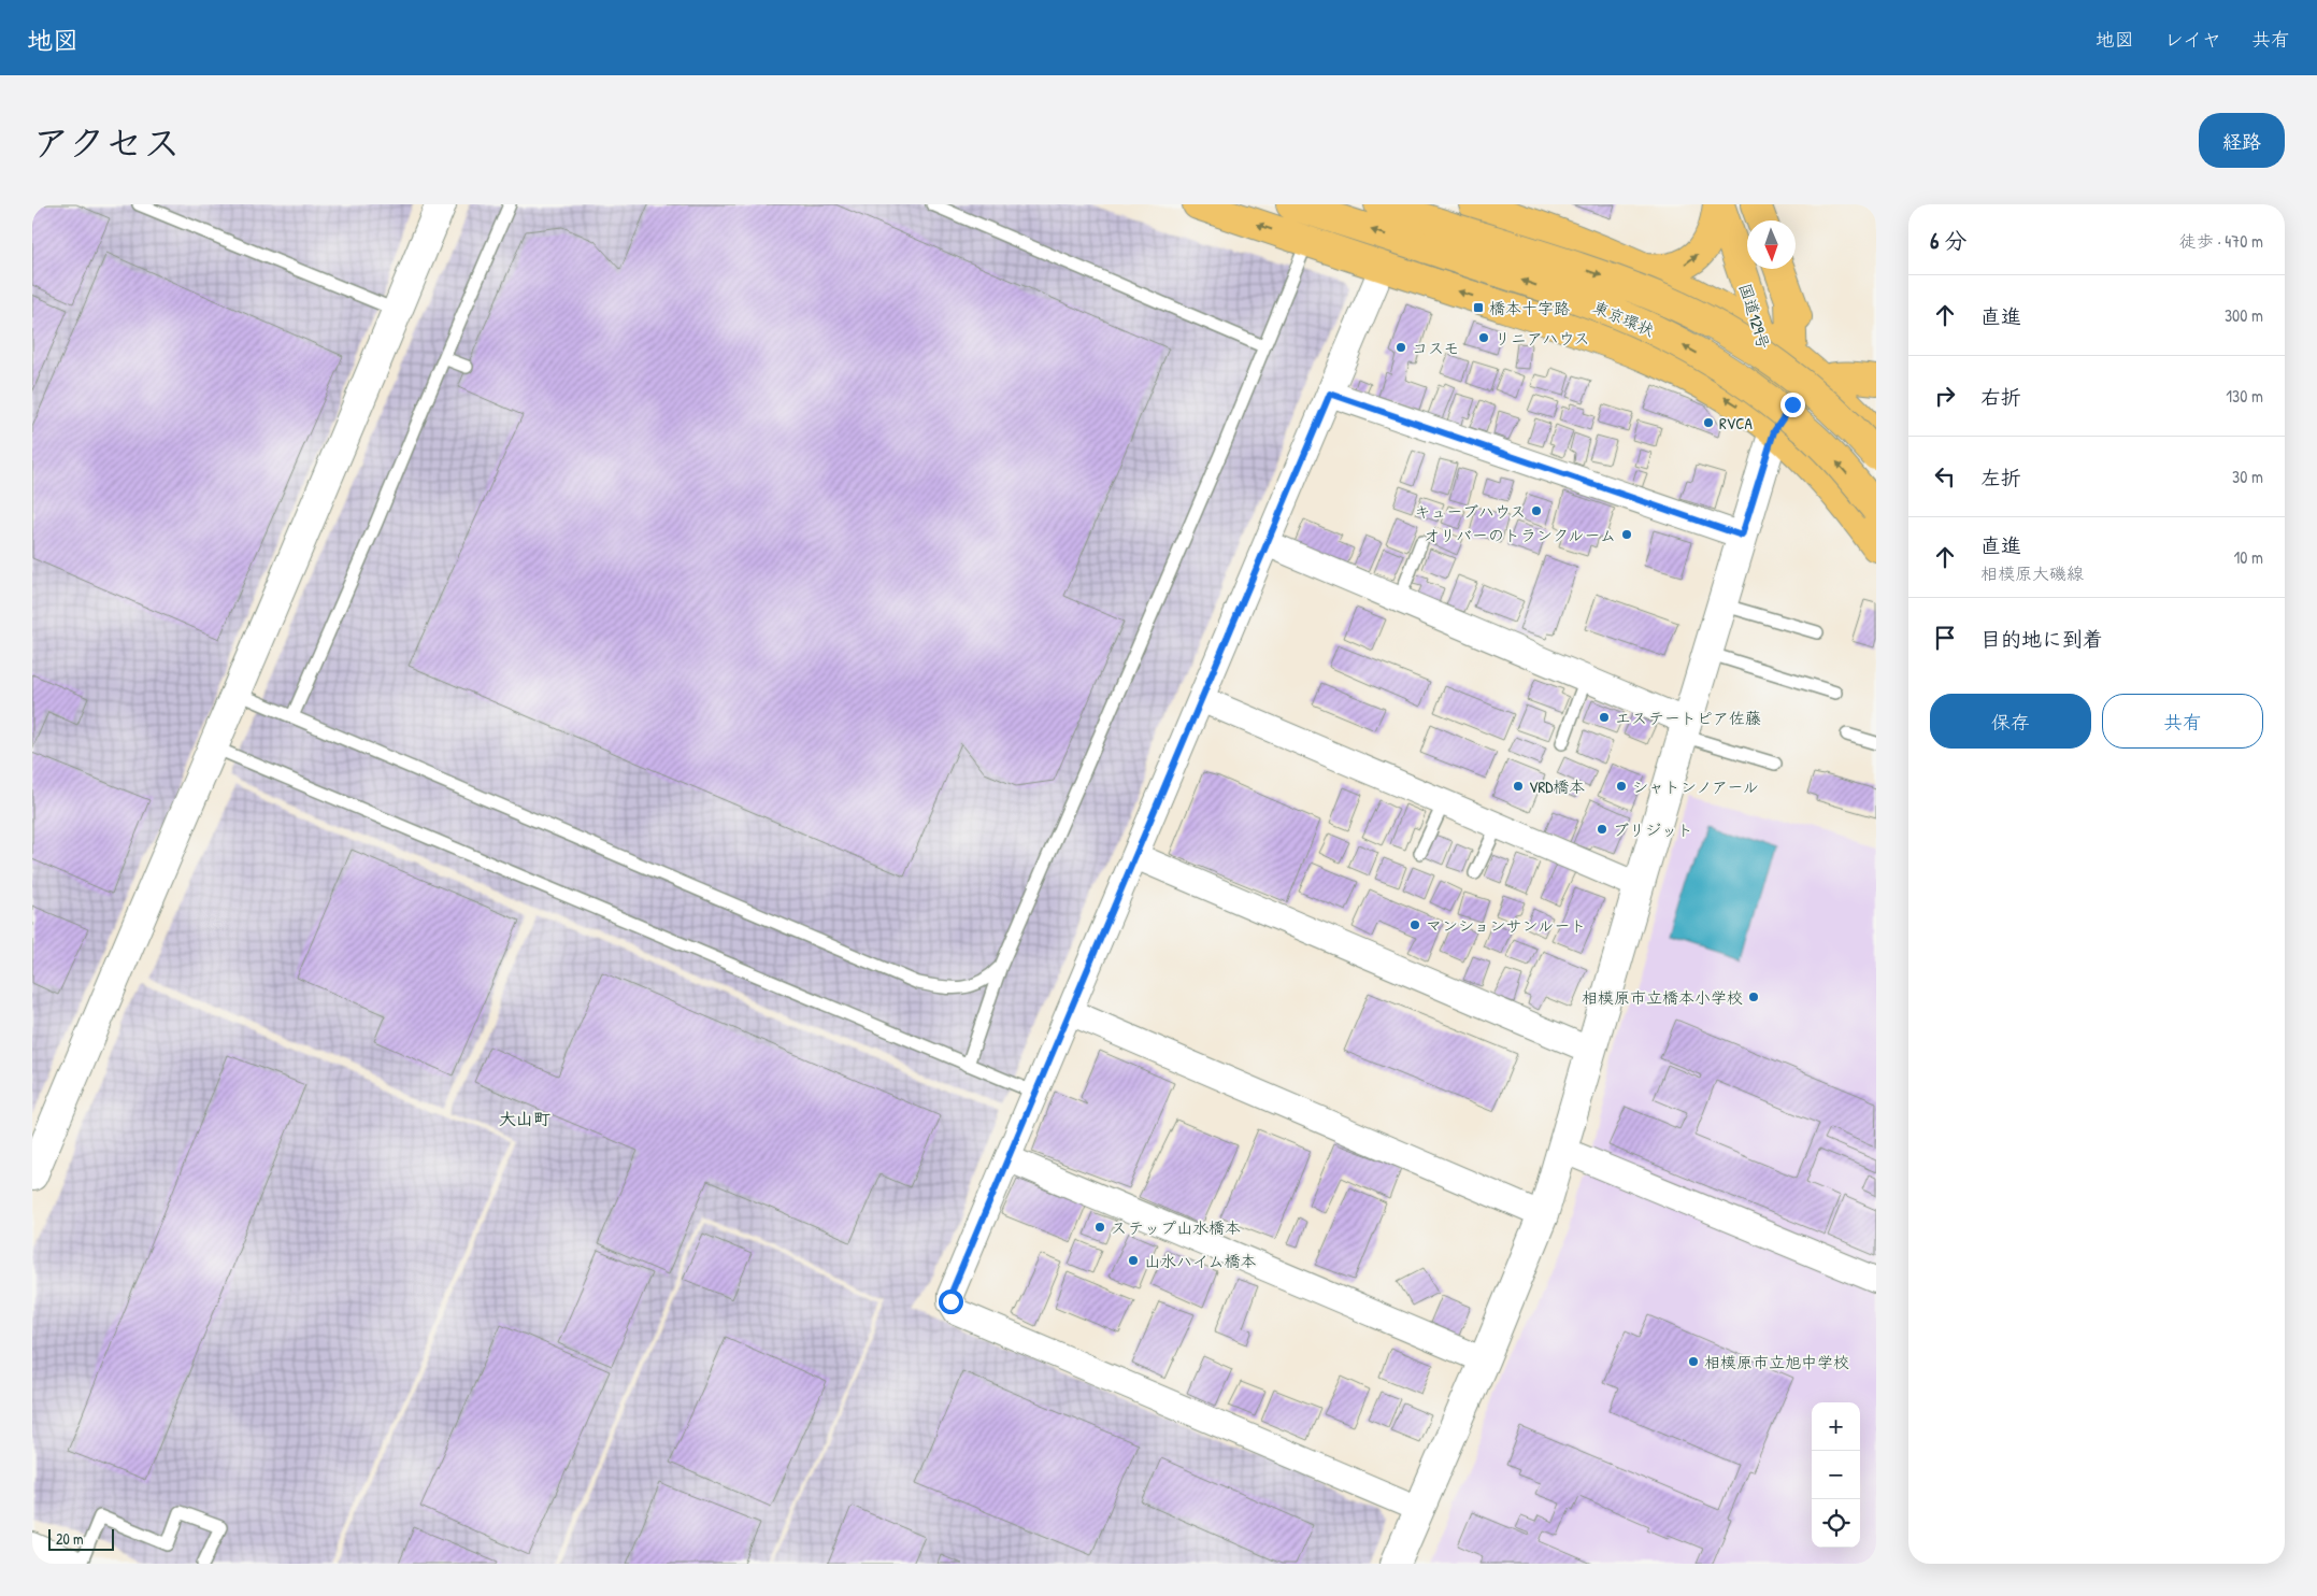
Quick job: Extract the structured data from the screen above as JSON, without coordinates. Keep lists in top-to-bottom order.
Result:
{
  "streets": {
    "main road": ["国道129号", "東京環状"]
  },
  "districts": ["大山町"],
  "places": {
    "transit": ["橋本十字路"],
    "other": [
      "リニアハウス",
      "コスモ",
      "RVCA",
      "キューブハウス",
      "オリバーのトランクルーム",
      "エステートピア佐藤",
      "VRD橋本",
      "シャトンノアール",
      "ブリジット",
      "マンションサンルート",
      "相模原市立橋本小学校",
      "ステップ山水橋本",
      "山水ハイム橋本",
      "相模原市立旭中学校"
    ]
  },
  "scale_bar": "20 m",
  "north": "bottom",
  "page": {
    "header": "地図",
    "nav": ["地図", "レイヤ", "共有"],
    "title": "アクセス",
    "buttons": [
      "経路",
      ["保存", "共有"]
    ],
    "heading": ["6 分", "徒歩 · 470 m"],
    "list": [
      ["直進", "300 m"],
      ["右折", "130 m"],
      ["左折", "30 m"],
      ["直進", "相模原大磯線", "10 m"],
      "目的地に到着"
    ],
    "map_buttons": ["+", "−"],
    "scale": "20 m"
  }
}
